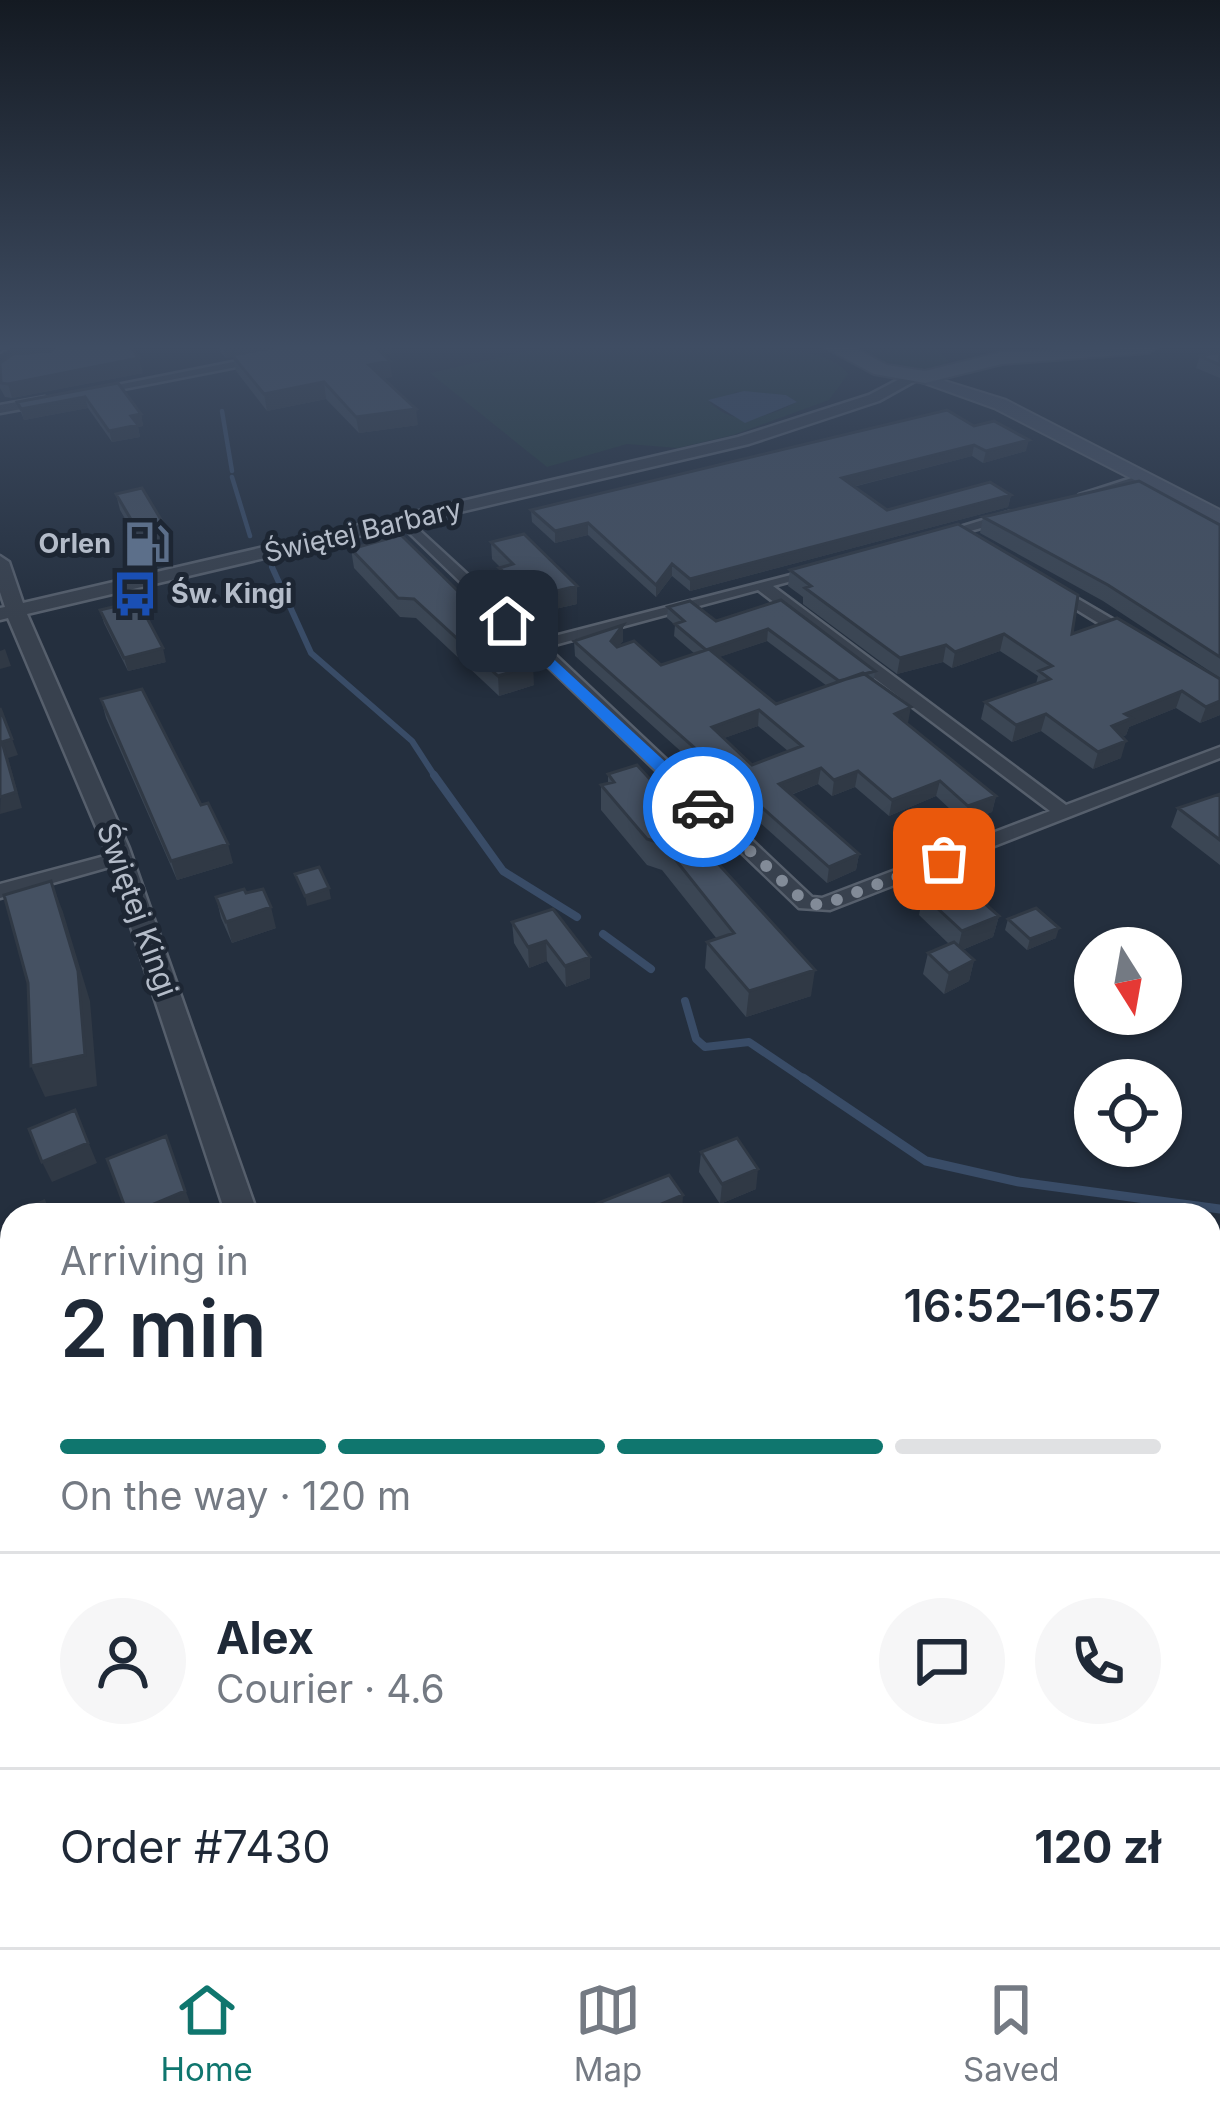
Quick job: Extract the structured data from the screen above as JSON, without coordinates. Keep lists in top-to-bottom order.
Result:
{
  "streets": {
    "street": ["Świętej Barbary", "Świętej Kingi"]
  },
  "crossings": [
    ["Świętej Barbary", "Świętej Kingi"]
  ],
  "places": {
    "fuel station": ["Orlen"],
    "bus stop": ["Św. Kingi"]
  },
  "north": "bottom",
  "page": {
    "heading": ["2 min", "Arriving in", "16:52–16:57"],
    "panel": [
      "Alex",
      "Courier · 4.6",
      "Order #7430",
      "120 zł"
    ],
    "bar": "On the way · 120 m",
    "tabs": ["Home", "Map", "Saved"]
  }
}
